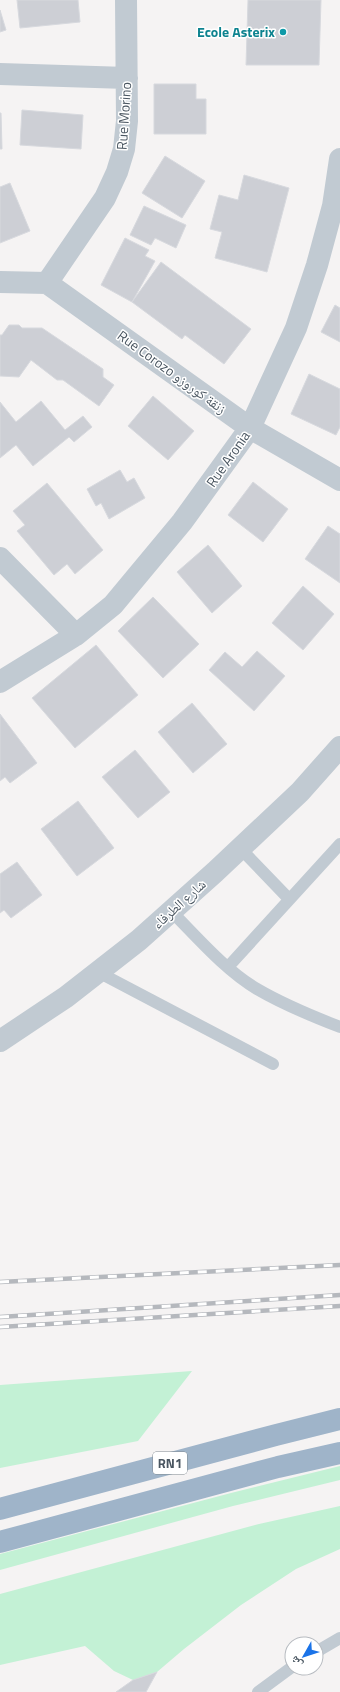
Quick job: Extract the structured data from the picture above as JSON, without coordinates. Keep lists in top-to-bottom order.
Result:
{
  "streets": {
    "highway": ["RN1"],
    "street": [
      "Rue Morino",
      "Rue Corozo زنقة كوروزو",
      "Rue Aronia",
      "شارع الطرفاء"
    ]
  },
  "crossings": [
    ["Rue Morino", "Rue Corozo زنقة كوروزو"],
    ["Rue Corozo زنقة كوروزو", "Rue Aronia"]
  ],
  "places": ["Ecole Asterix"],
  "north": "bottom left"
}
